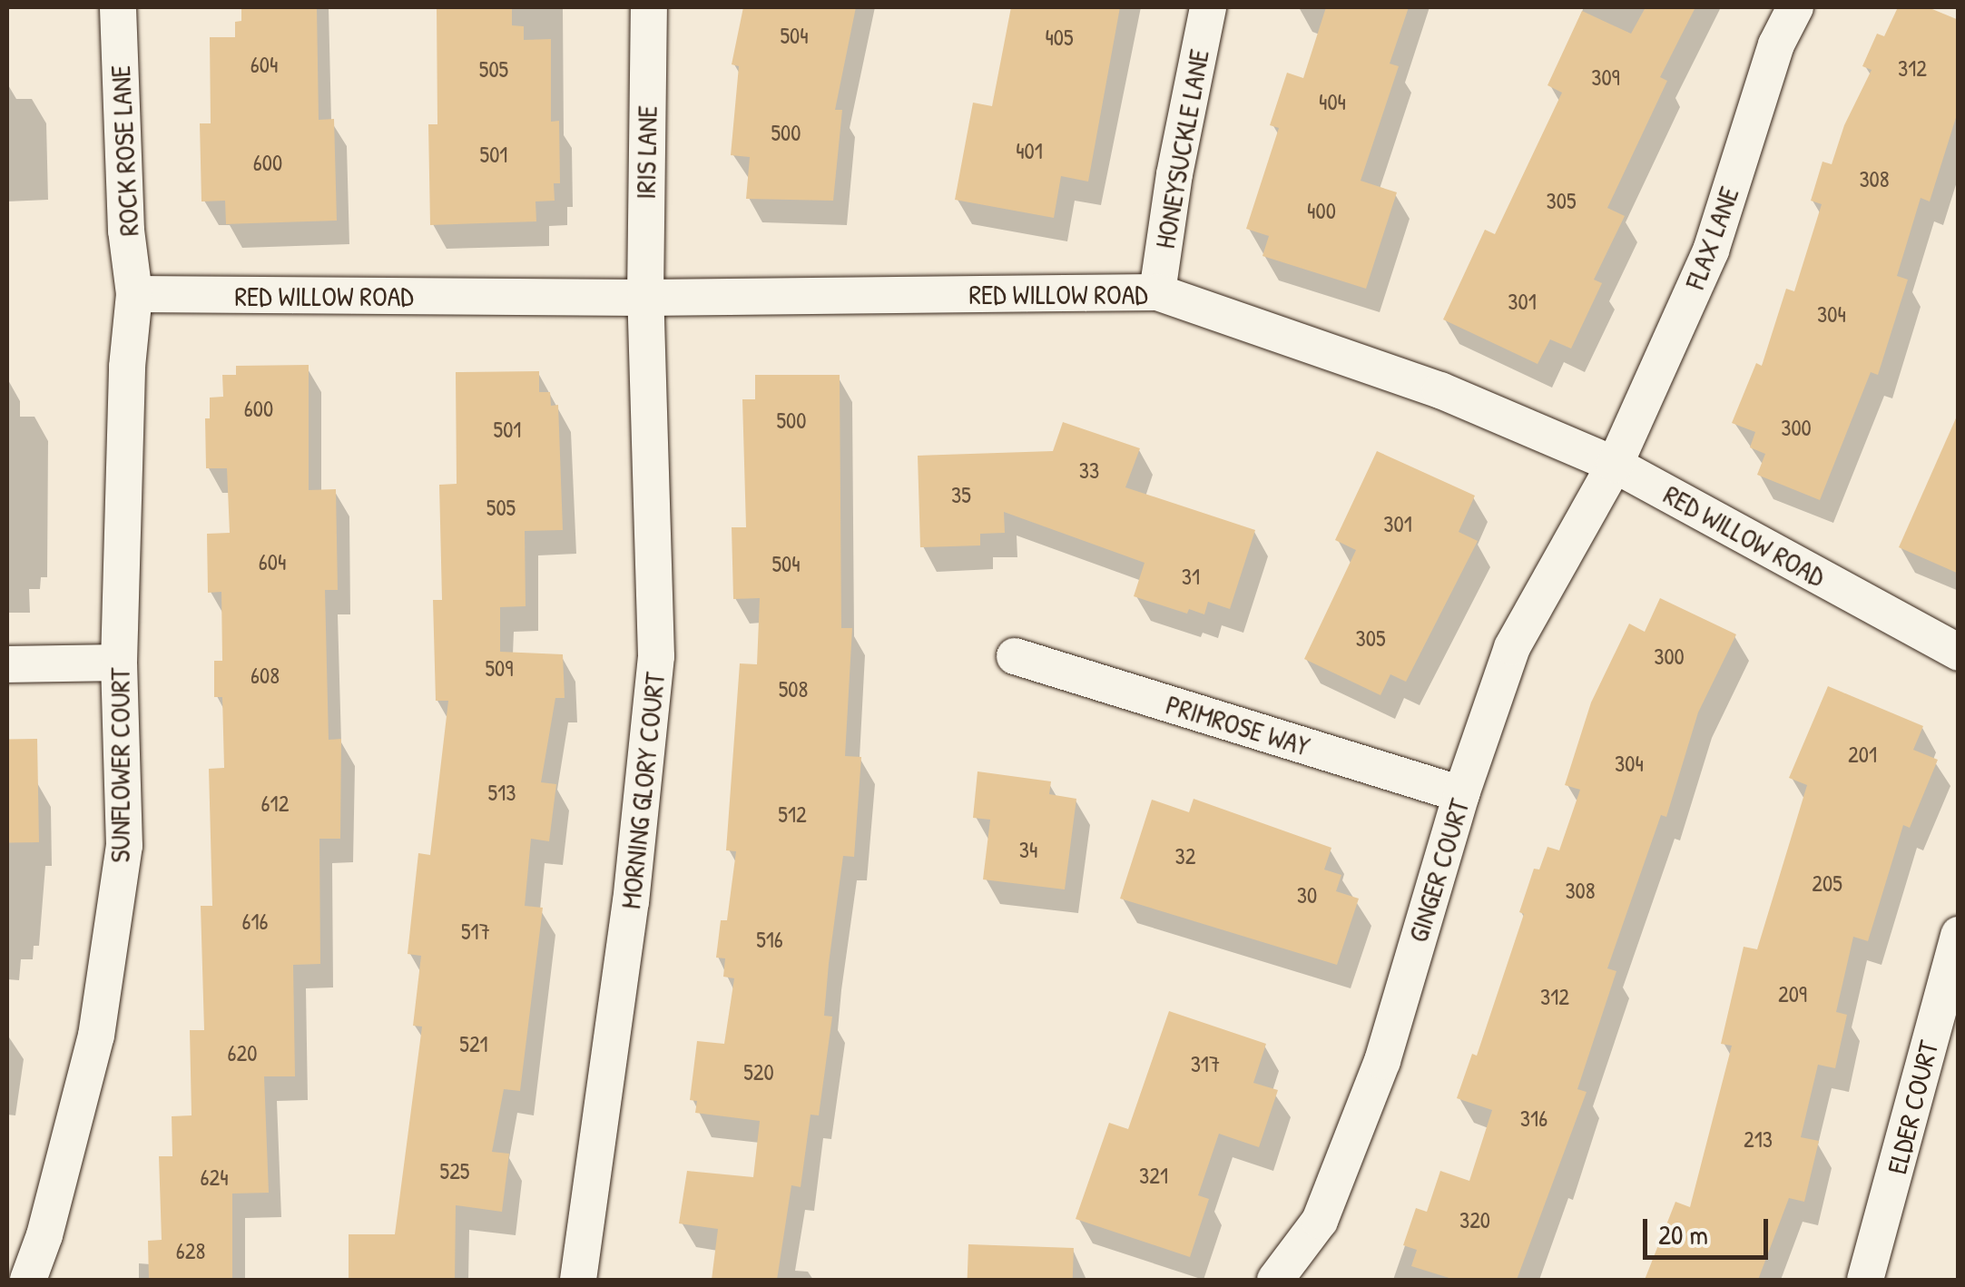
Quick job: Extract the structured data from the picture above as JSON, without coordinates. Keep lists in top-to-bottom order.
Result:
{
  "streets": {
    "street": [
      "HONEYSUCKLE LANE",
      "ROCK ROSE LANE",
      "IRIS LANE",
      "FLAX LANE",
      "RED WILLOW ROAD",
      "PRIMROSE WAY",
      "SUNFLOWER COURT",
      "MORNING GLORY COURT",
      "GINGER COURT",
      "ELDER COURT"
    ]
  },
  "crossings": [
    ["HONEYSUCKLE LANE", "RED WILLOW ROAD"],
    ["ROCK ROSE LANE", "RED WILLOW ROAD"],
    ["ROCK ROSE LANE", "SUNFLOWER COURT"],
    ["IRIS LANE", "RED WILLOW ROAD"],
    ["IRIS LANE", "MORNING GLORY COURT"],
    ["FLAX LANE", "RED WILLOW ROAD"],
    ["FLAX LANE", "GINGER COURT"],
    ["RED WILLOW ROAD", "SUNFLOWER COURT"],
    ["RED WILLOW ROAD", "MORNING GLORY COURT"],
    ["RED WILLOW ROAD", "GINGER COURT"],
    ["PRIMROSE WAY", "GINGER COURT"]
  ],
  "house_numbers": [
    "504",
    "405",
    "604",
    "312",
    "505",
    "309",
    "404",
    "500",
    "401",
    "501",
    "600",
    "308",
    "305",
    "400",
    "301",
    "304",
    "600",
    "500",
    "300",
    "501",
    "33",
    "35",
    "505",
    "301",
    "604",
    "504",
    "31",
    "305",
    "300",
    "509",
    "608",
    "508",
    "201",
    "304",
    "513",
    "612",
    "512",
    "34",
    "32",
    "205",
    "308",
    "30",
    "616",
    "517",
    "516",
    "209",
    "312",
    "521",
    "620",
    "317",
    "520",
    "316",
    "213",
    "525",
    "321",
    "624",
    "320",
    "628"
  ],
  "scale_bar": "20 m"
}
